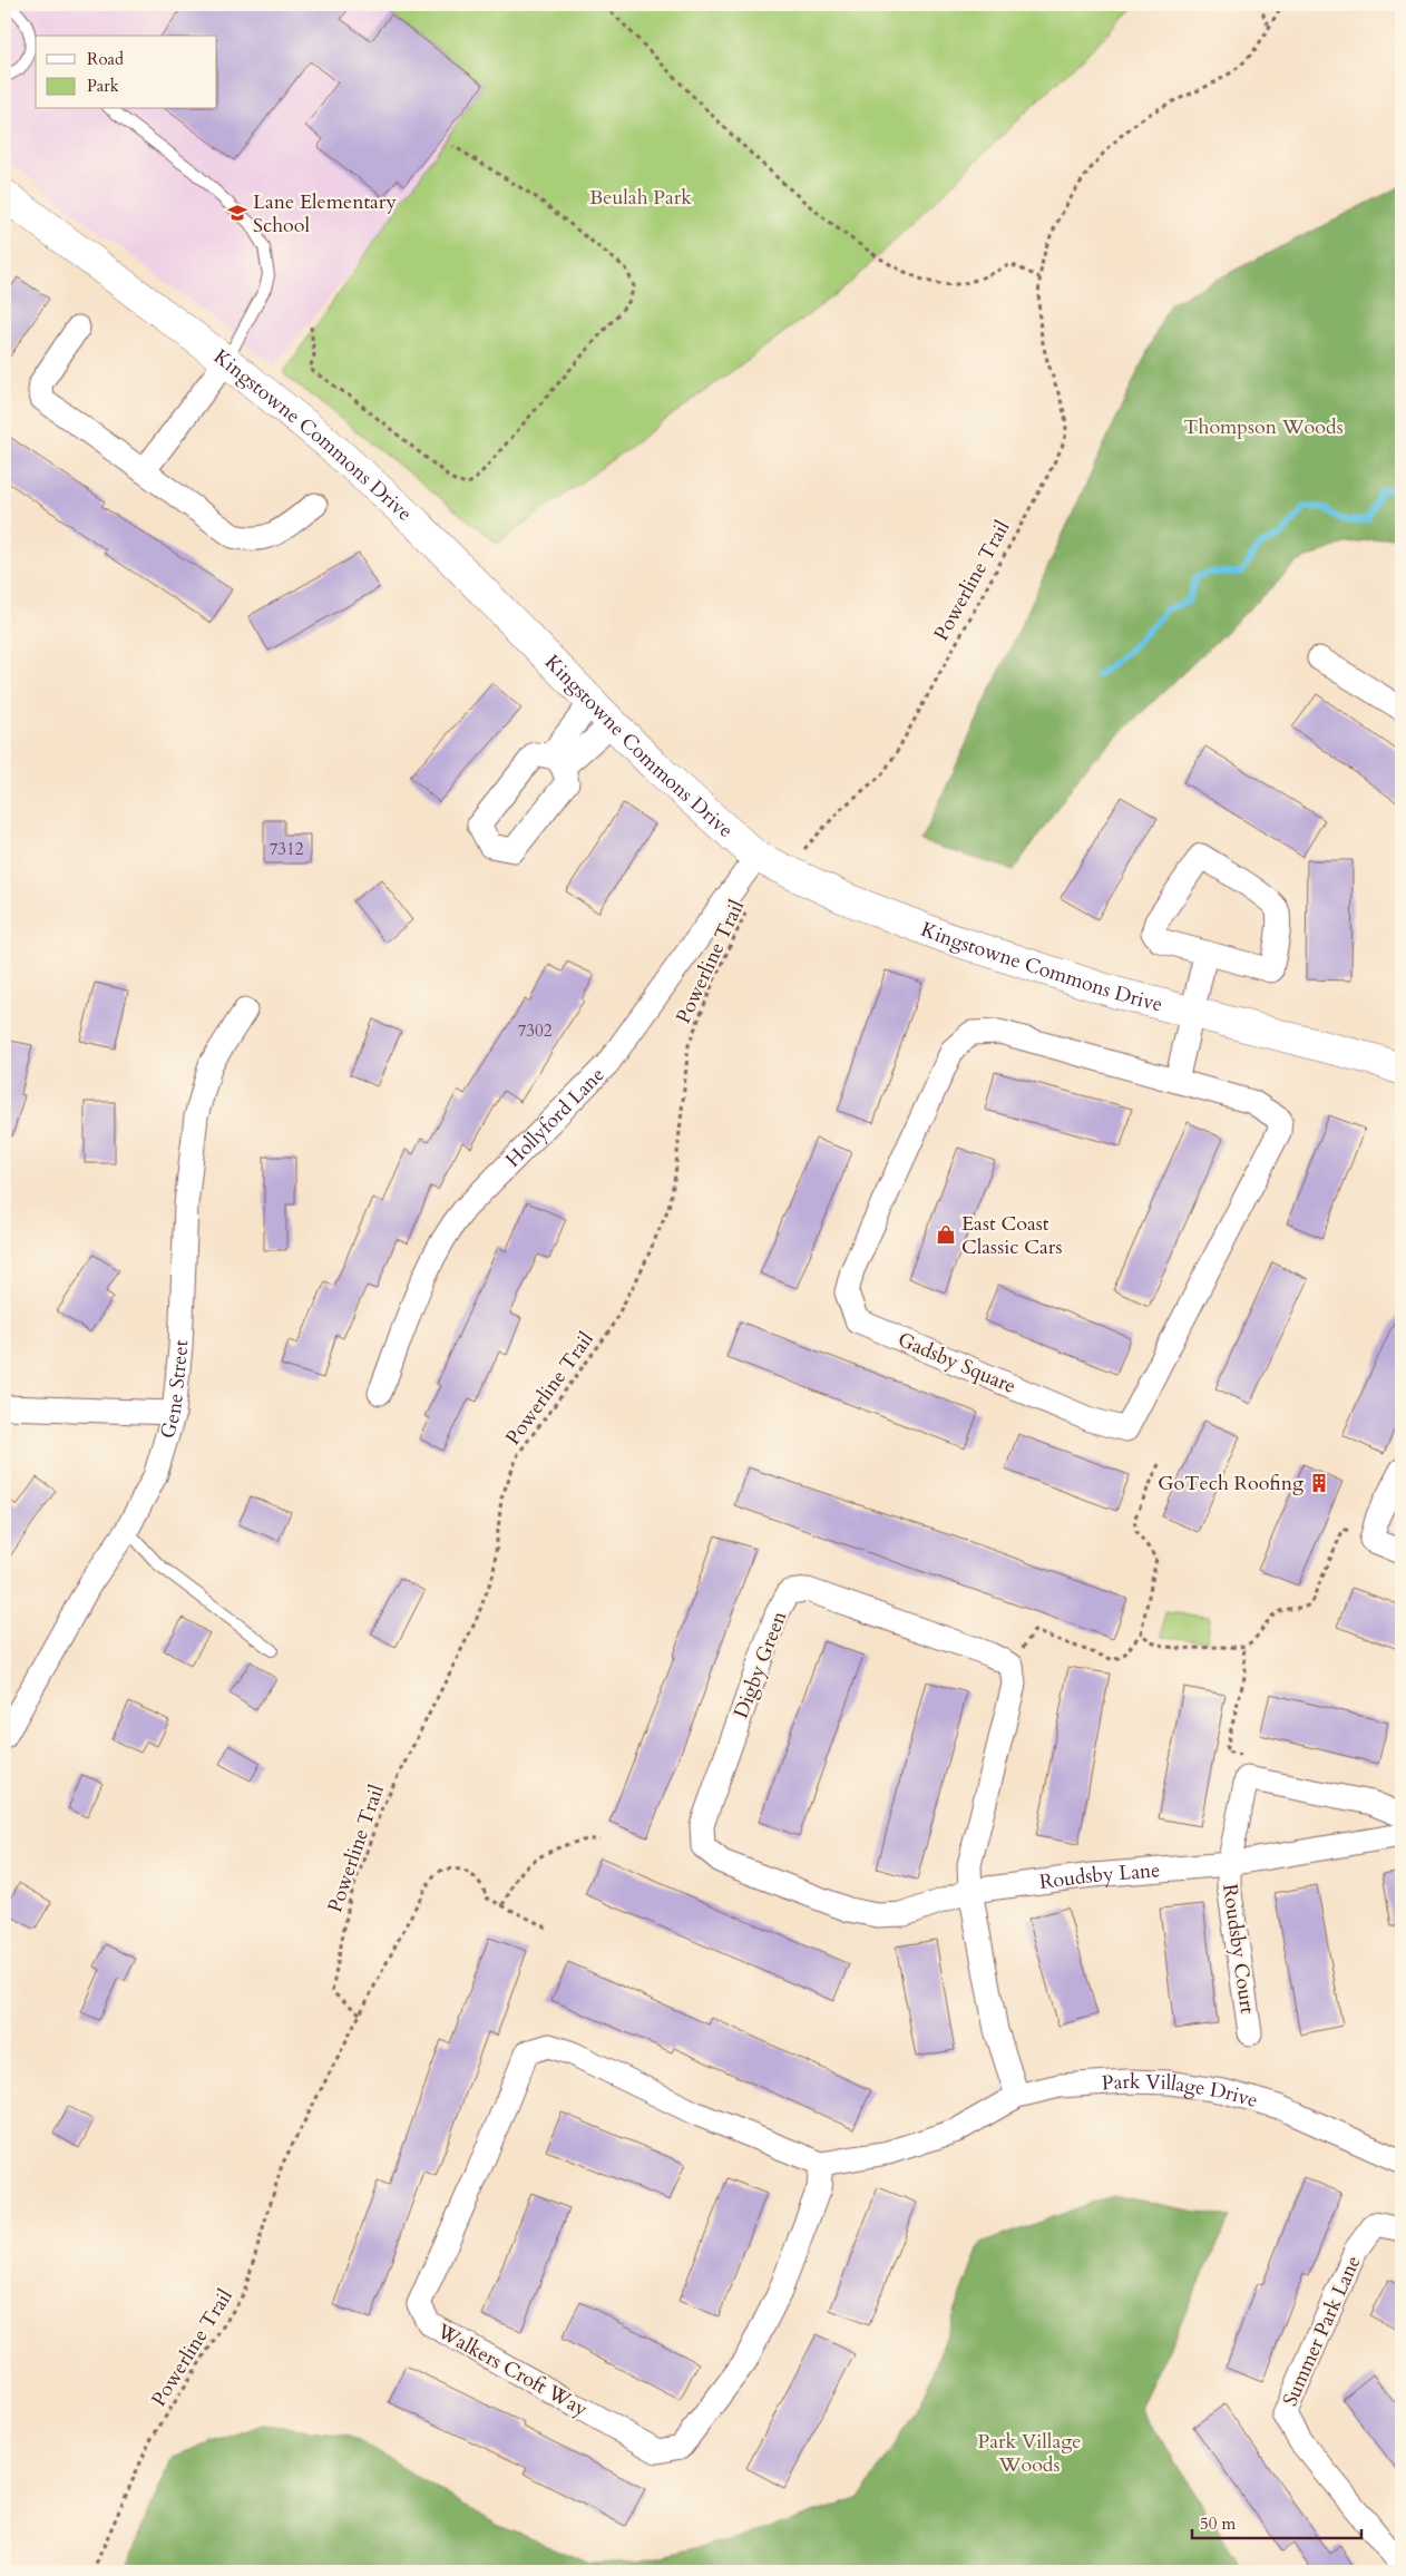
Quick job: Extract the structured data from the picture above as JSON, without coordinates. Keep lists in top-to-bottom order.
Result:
{
  "streets": {
    "street": [
      "Kingstowne Commons Drive",
      "Hollyford Lane",
      "Gadsby Square",
      "Gene Street",
      "Digby Green",
      "Roudsby Lane",
      "Roudsby Court",
      "Park Village Drive",
      "Summer Park Lane",
      "Walkers Croft Way"
    ],
    "path": ["Powerline Trail"]
  },
  "crossings": [
    ["Kingstowne Commons Drive", "Powerline Trail"],
    ["Kingstowne Commons Drive", "Hollyford Lane"],
    ["Powerline Trail", "Hollyford Lane"],
    ["Digby Green", "Roudsby Lane"],
    ["Roudsby Lane", "Roudsby Court"],
    ["Park Village Drive", "Walkers Croft Way"]
  ],
  "parks": ["Beulah Park", "Thompson Woods", "Park Village Woods"],
  "places": {
    "school or university": ["Lane Elementary School"],
    "shop": ["East Coast Classic Cars"],
    "building": ["GoTech Roofing"]
  },
  "house_numbers": ["7312", "7302"],
  "legend": ["Road", "Park"],
  "scale_bar": "50 m"
}
